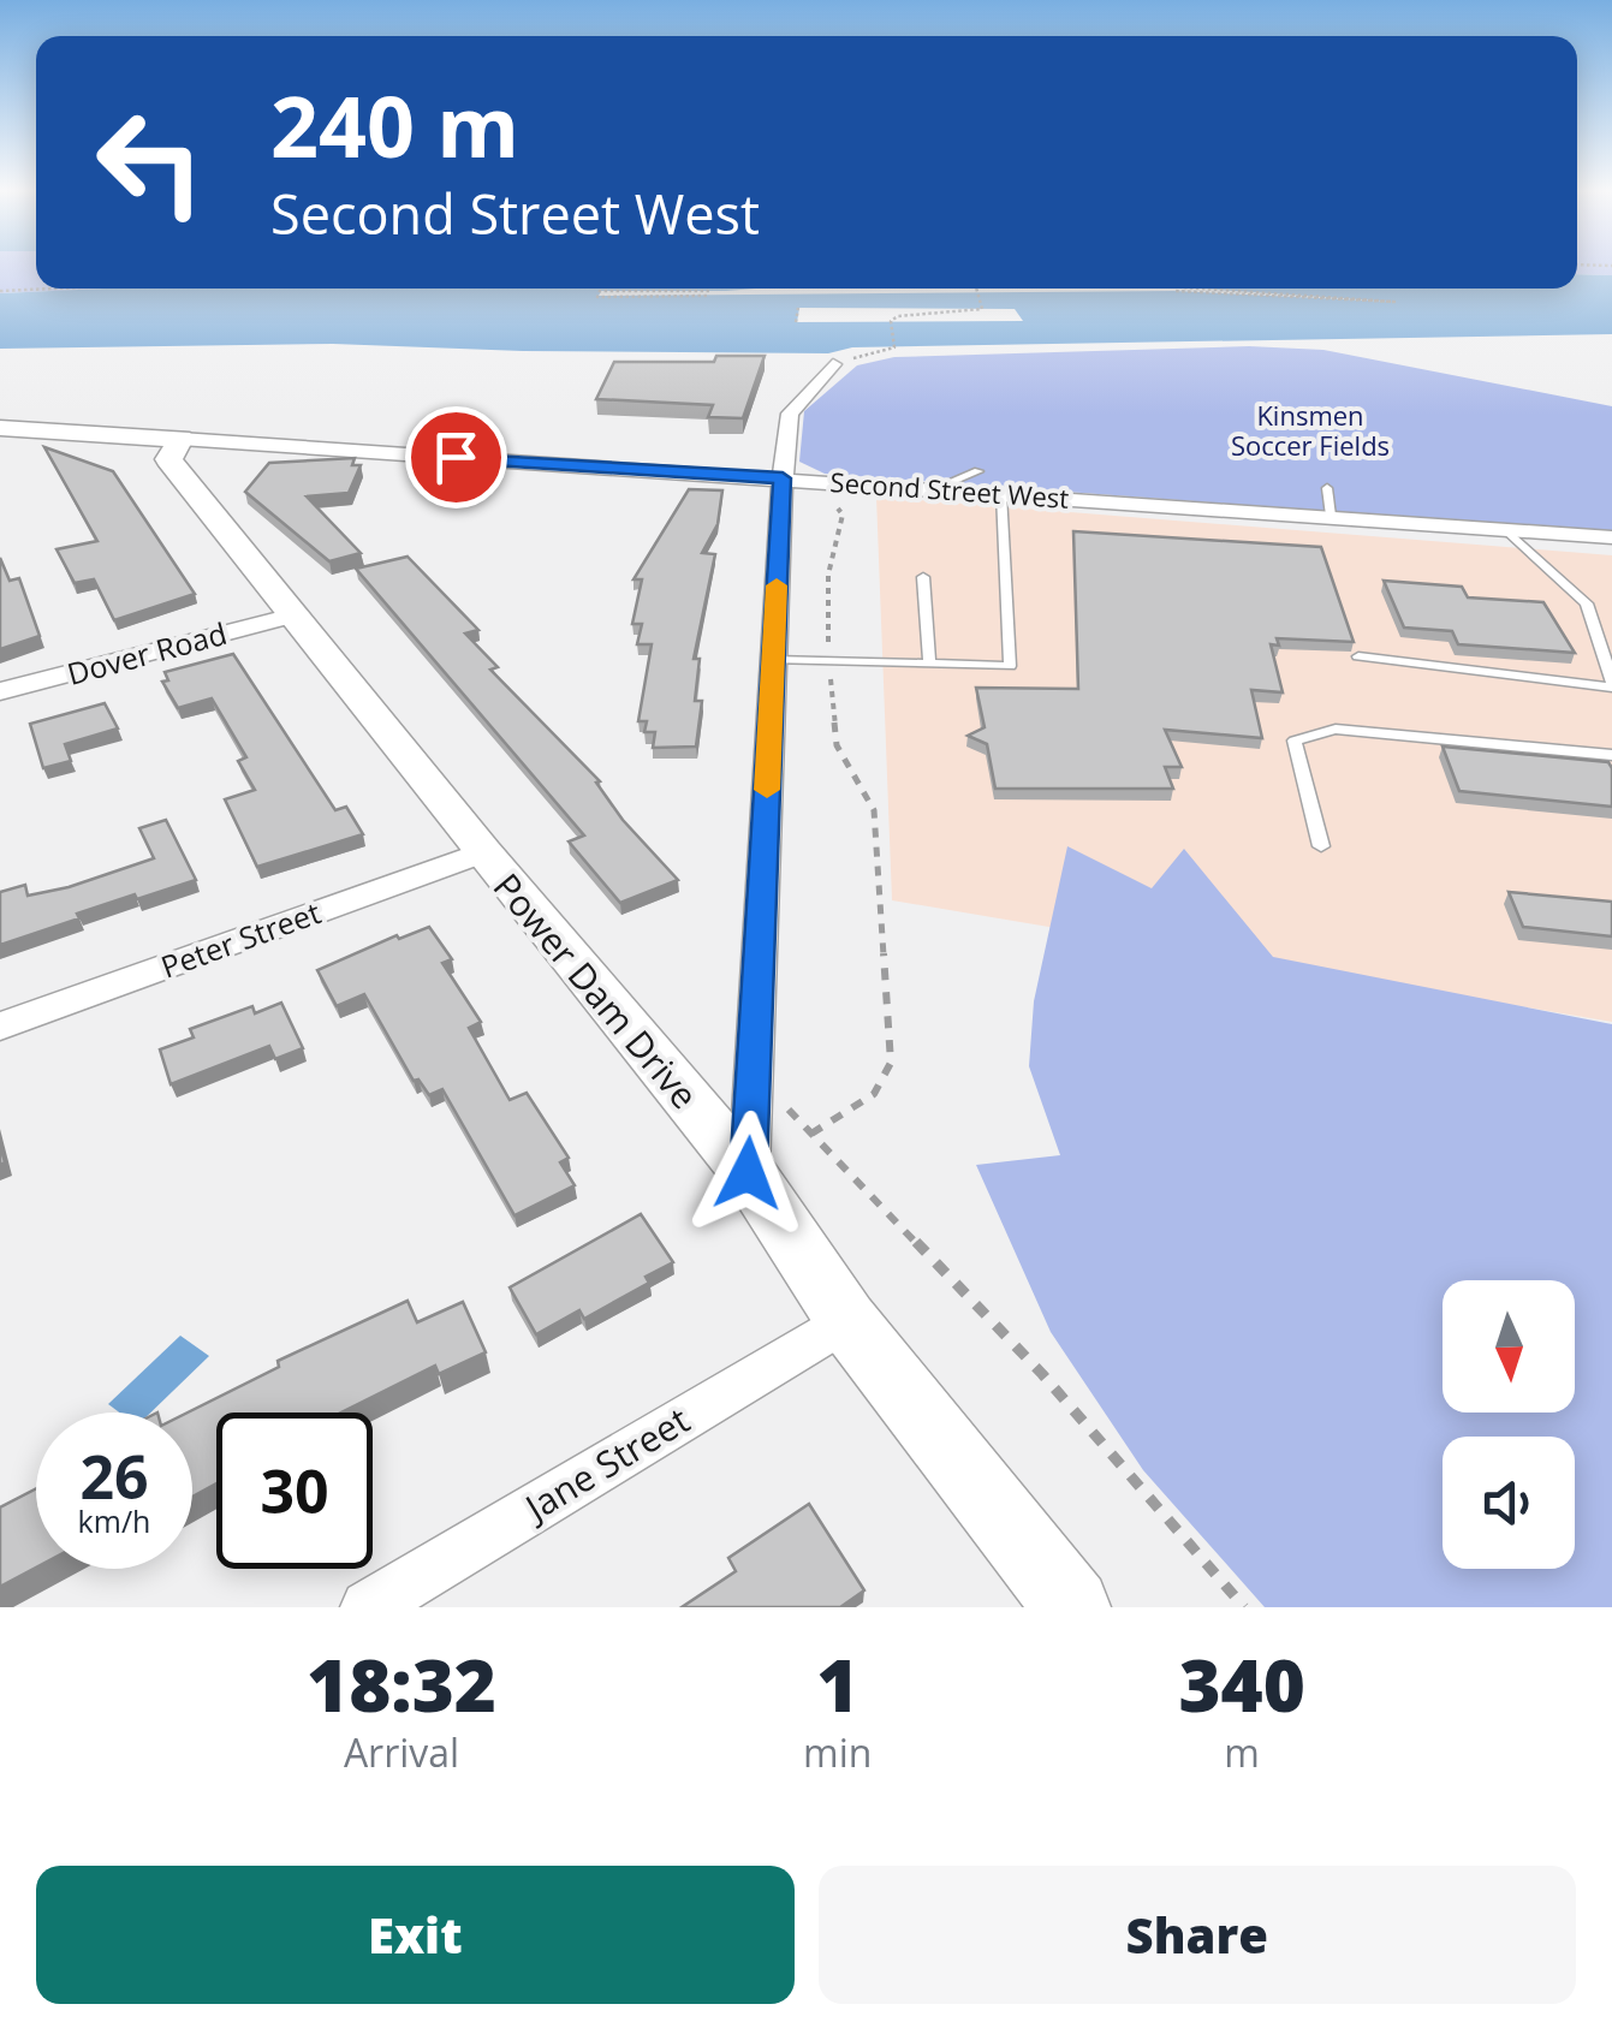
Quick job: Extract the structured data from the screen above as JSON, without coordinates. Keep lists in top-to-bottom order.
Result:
{
  "streets": {
    "main road": ["Second Street West", "Power Dam Drive"],
    "street": ["Dover Road", "Peter Street", "Jane Street"]
  },
  "crossings": [
    ["Second Street West", "Power Dam Drive"],
    ["Dover Road", "Power Dam Drive"],
    ["Peter Street", "Power Dam Drive"],
    ["Power Dam Drive", "Jane Street"]
  ],
  "parks": ["Kinsmen Soccer Fields"],
  "north": "bottom",
  "page": {
    "turn": ["240 m", "Second Street West"],
    "speed": "26 km/h",
    "limit": "30",
    "eta": [
      "18:32",
      "Arrival",
      "1",
      "min",
      "340",
      "m"
    ],
    "buttons": ["Exit", "Share"]
  }
}
